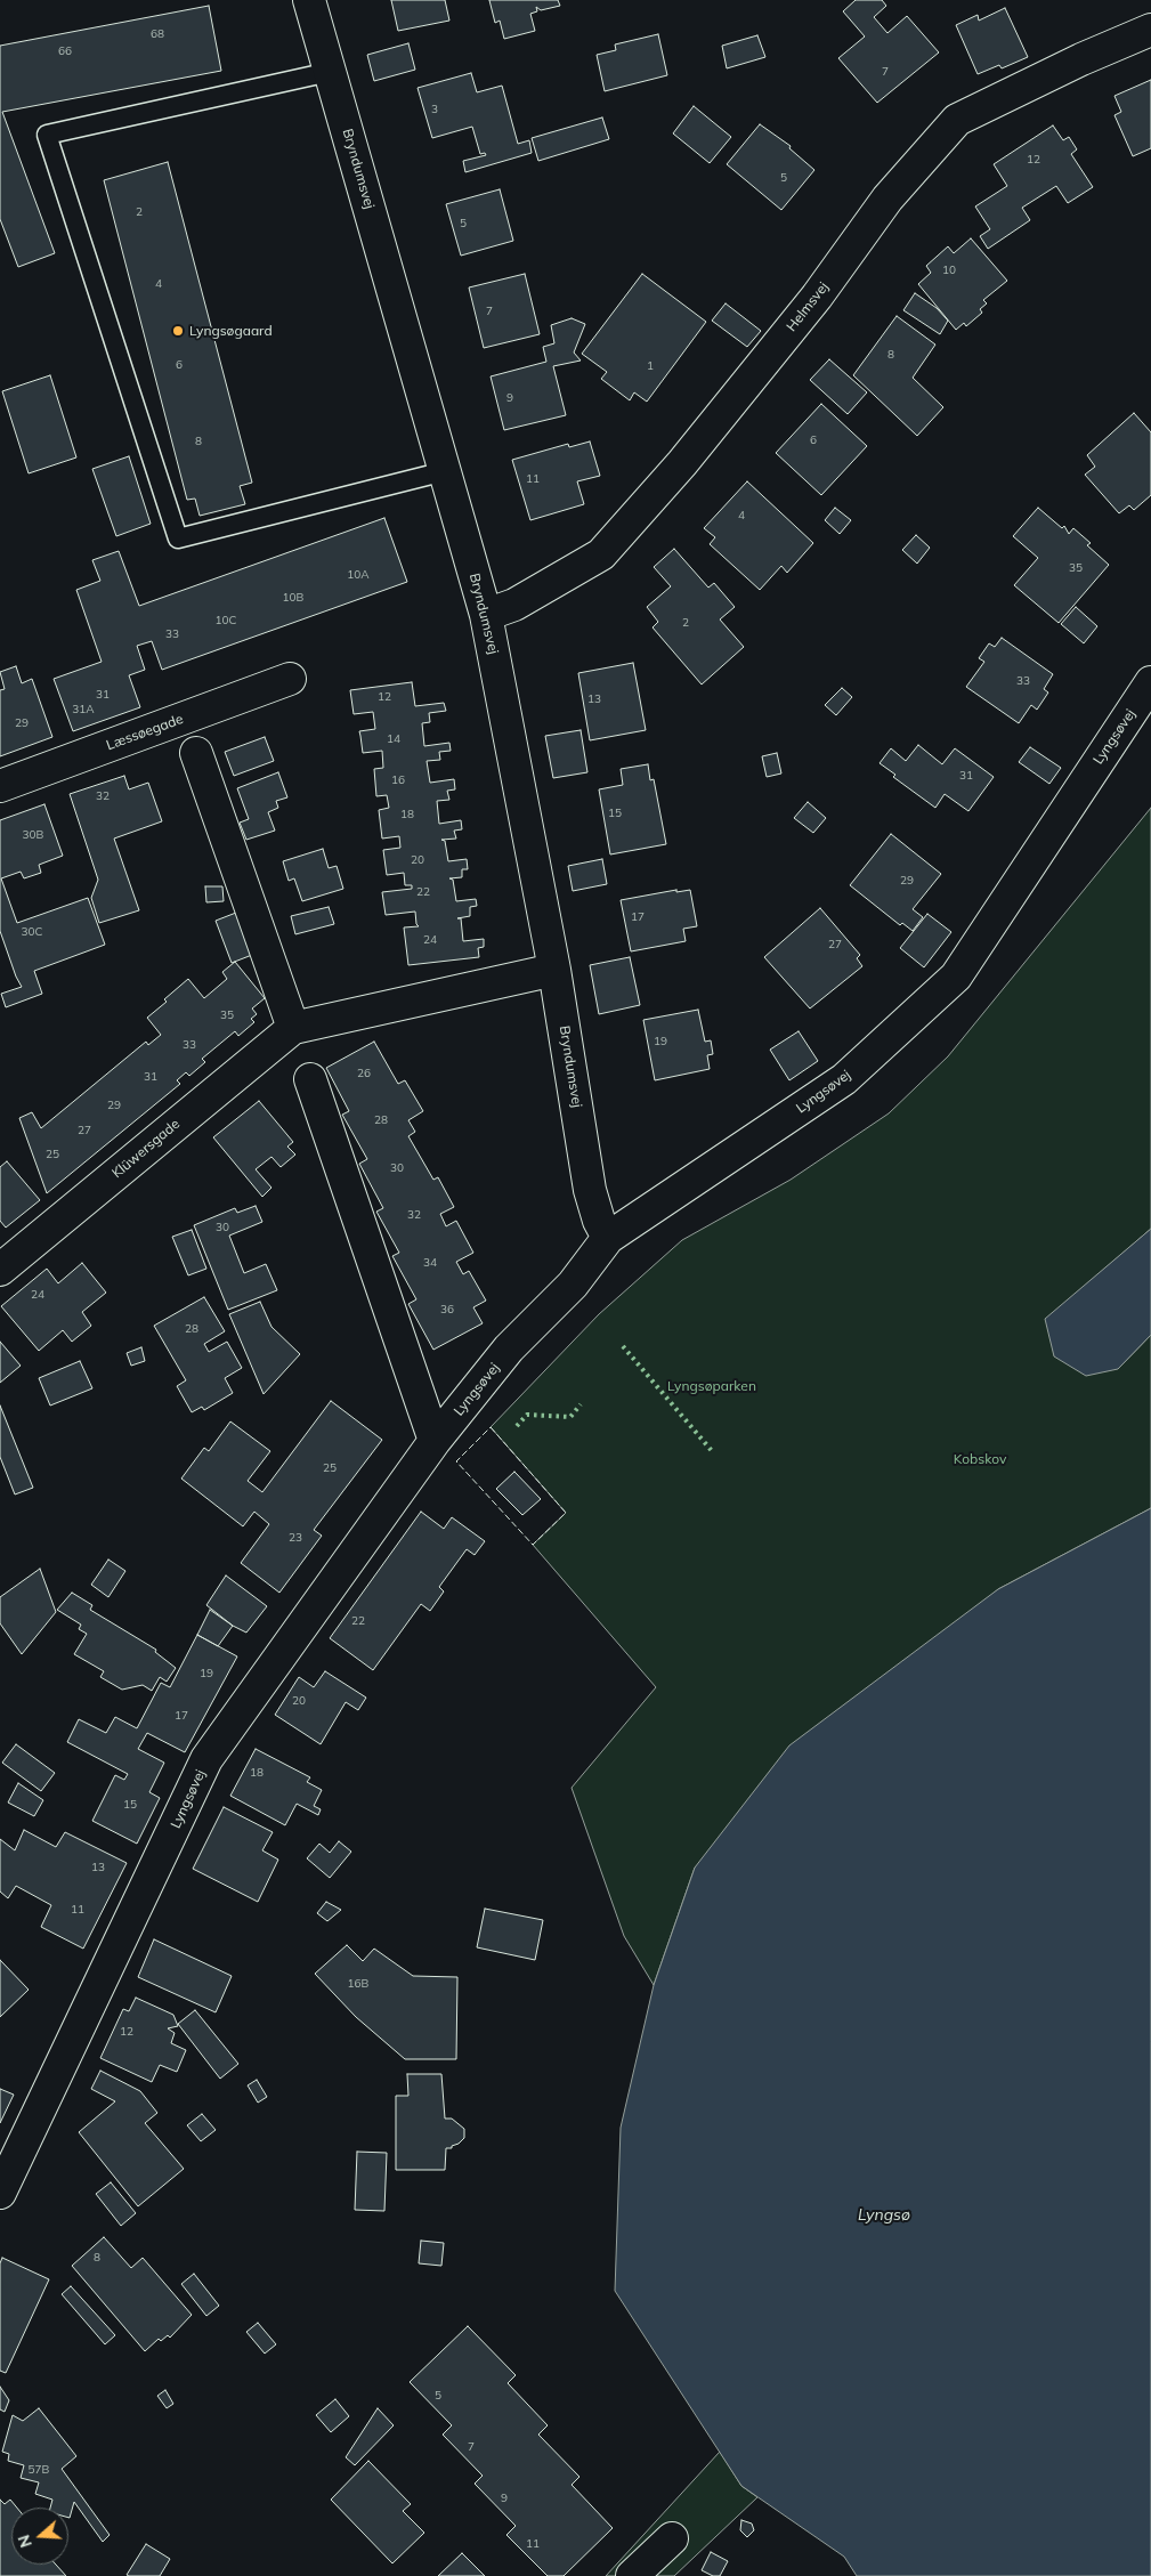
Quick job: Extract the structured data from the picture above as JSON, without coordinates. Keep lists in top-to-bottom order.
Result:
{
  "streets": {
    "street": [
      "Bryndumsvej",
      "Helmsvej",
      "Læssøegade",
      "Lyngsøvej",
      "Klüwersgade"
    ]
  },
  "crossings": [
    ["Bryndumsvej", "Helmsvej"],
    ["Bryndumsvej", "Lyngsøvej"],
    ["Bryndumsvej", "Klüwersgade"]
  ],
  "water": ["Lyngsø"],
  "parks": ["Lyngsøparken", "Kobskov"],
  "places": ["Lyngsøgaard"],
  "house_numbers": [
    "68",
    "66",
    "7",
    "3",
    "12",
    "5",
    "2",
    "5",
    "10",
    "4",
    "7",
    "8",
    "6",
    "1",
    "9",
    "6",
    "8",
    "11",
    "4",
    "35",
    "10A",
    "10B",
    "10C",
    "2",
    "33",
    "33",
    "31",
    "12",
    "13",
    "31A",
    "29",
    "14",
    "31",
    "16",
    "32",
    "15",
    "18",
    "30B",
    "20",
    "29",
    "22",
    "17",
    "30C",
    "24",
    "27",
    "35",
    "19",
    "33",
    "26",
    "31",
    "29",
    "28",
    "27",
    "25",
    "30",
    "32",
    "30",
    "34",
    "24",
    "36",
    "28",
    "25",
    "23",
    "22",
    "19",
    "20",
    "17",
    "18",
    "15",
    "13",
    "11",
    "16B",
    "12",
    "8",
    "5",
    "7",
    "57B",
    "9",
    "11"
  ],
  "north": "left"
}
